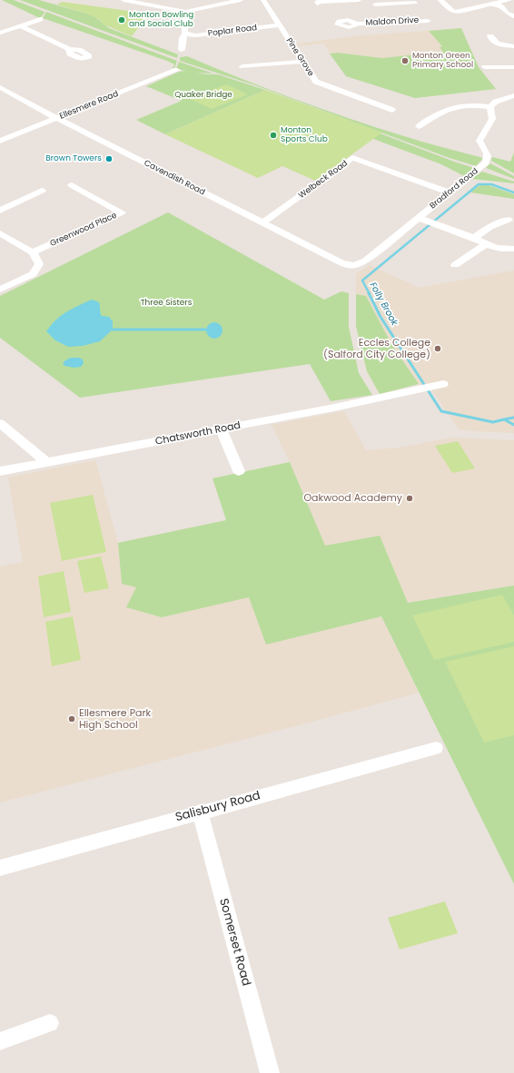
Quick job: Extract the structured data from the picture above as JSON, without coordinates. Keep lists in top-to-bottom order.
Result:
{
  "streets": {
    "street": [
      "Maldon Drive",
      "Poplar Road",
      "Pine Grove",
      "Ellesmere Road",
      "Cavendish Road",
      "Welbeck Road",
      "Bradford Road",
      "Greenwood Place",
      "Chatsworth Road",
      "Salisbury Road",
      "Somerset Road"
    ]
  },
  "crossings": [
    ["Poplar Road", "Pine Grove"],
    ["Ellesmere Road", "Cavendish Road"],
    ["Cavendish Road", "Welbeck Road"],
    ["Cavendish Road", "Bradford Road"],
    ["Welbeck Road", "Bradford Road"],
    ["Salisbury Road", "Somerset Road"]
  ],
  "water": ["Folly Brook"],
  "parks": ["Quaker Bridge", "Three Sisters"],
  "places": [
    "Monton Bowling and Social Club",
    "Monton Green Primary School",
    "Monton Sports Club",
    "Brown Towers",
    "Eccles College (Salford City College)",
    "Oakwood Academy",
    "Ellesmere Park High School"
  ]
}
